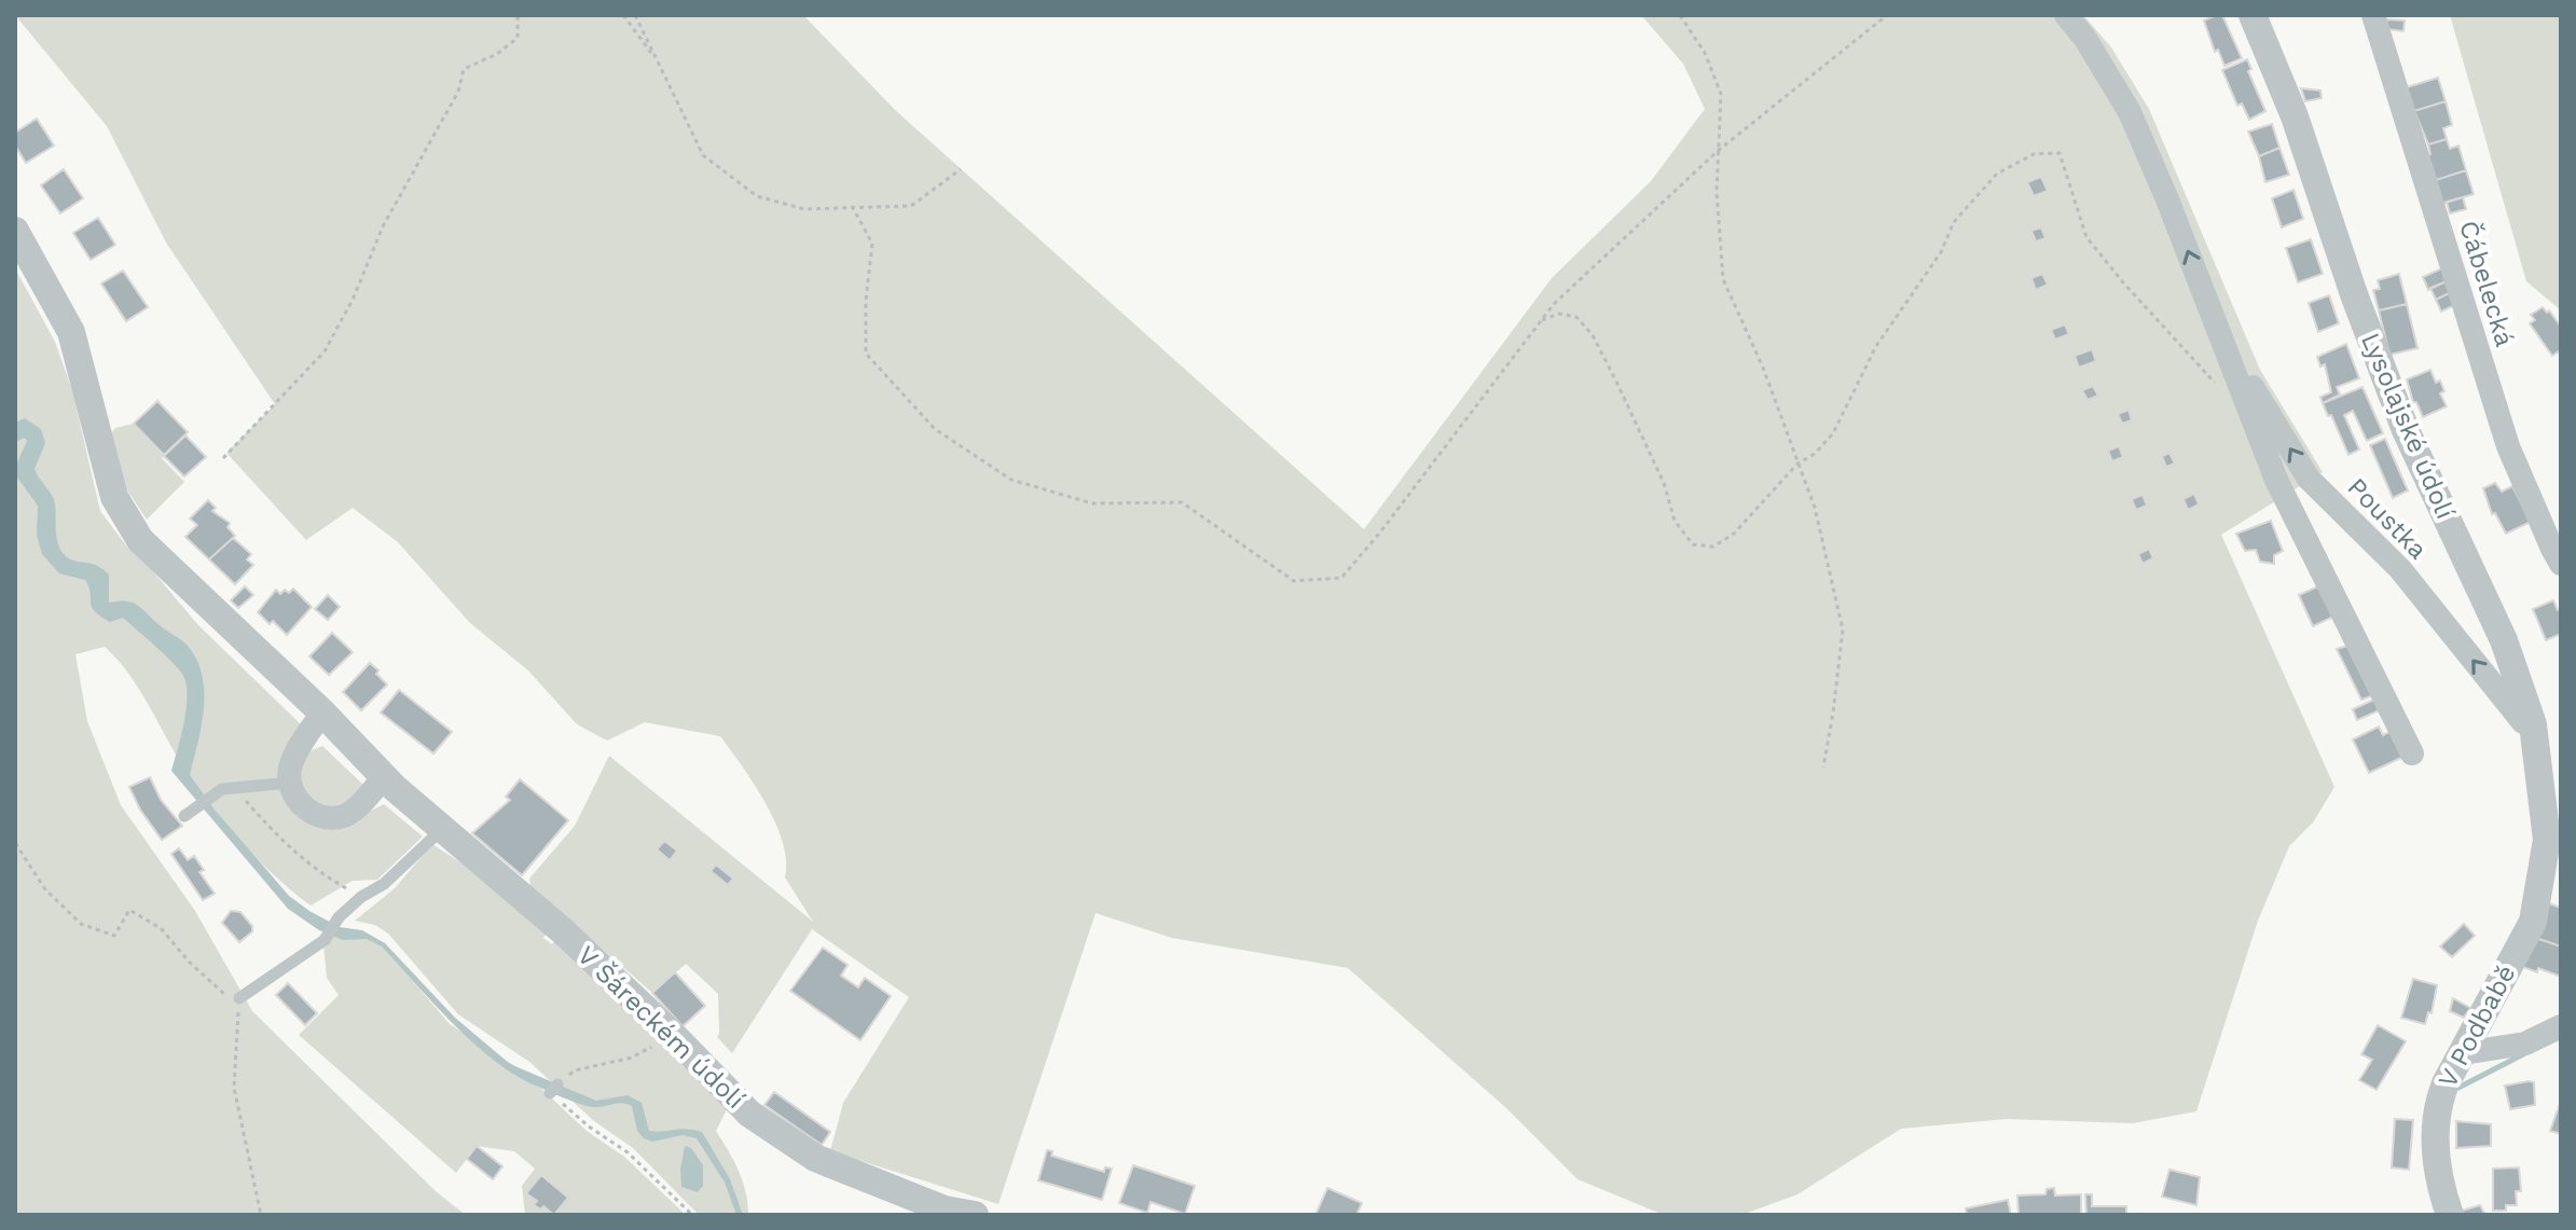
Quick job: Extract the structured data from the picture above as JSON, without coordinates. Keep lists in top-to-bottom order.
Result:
{
  "streets": {
    "street": [
      "Čábelecká",
      "Lysolajské údolí",
      "Poustka",
      "V Podbabě",
      "V Šáreckém údolí"
    ]
  },
  "crossings": [
    ["Lysolajské údolí", "Poustka"],
    ["Lysolajské údolí", "V Podbabě"]
  ]
}
